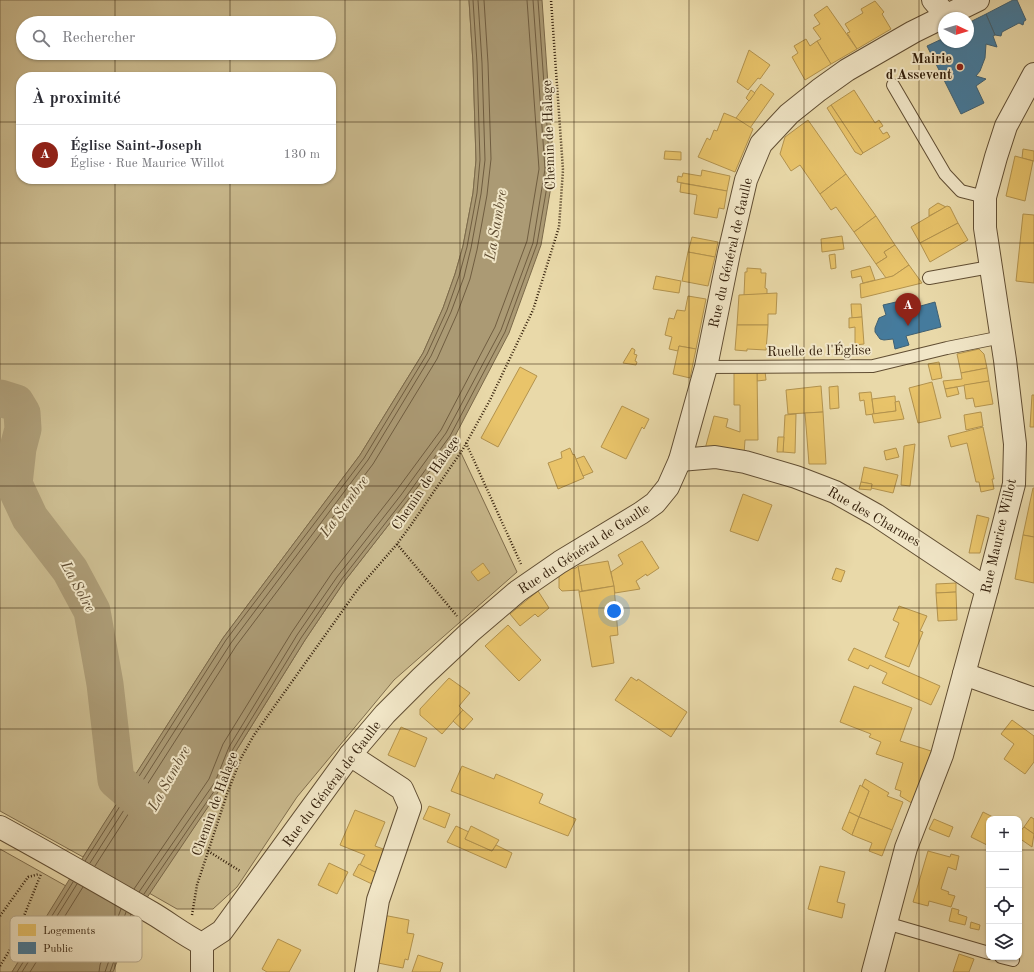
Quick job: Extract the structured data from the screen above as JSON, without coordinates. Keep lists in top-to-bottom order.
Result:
{
  "streets": {
    "street": ["Rue du Général de Gaulle", "Rue des Charmes", "Rue Maurice Willot"],
    "lane": ["Ruelle de l'Église"],
    "path": ["Chemin de Halage"]
  },
  "crossings": [
    ["Chemin de Halage", "Rue du Général de Gaulle"],
    ["Rue du Général de Gaulle", "Ruelle de l'Église"],
    ["Rue du Général de Gaulle", "Rue des Charmes"],
    ["Ruelle de l'Église", "Rue Maurice Willot"],
    ["Rue des Charmes", "Rue Maurice Willot"]
  ],
  "water": ["La Sambre", "La Solre"],
  "places": ["Mairie d'Assevent"],
  "legend": ["Logements", "Public"],
  "north": "right",
  "page": {
    "search": "Rechercher",
    "heading": "À proximité",
    "list": [
      {
        "mark": "A",
        "name": "Église Saint-Joseph",
        "note": "Église · Rue Maurice Willot",
        "value": "130 m"
      }
    ],
    "pins": "A",
    "map_buttons": ["+", "−"]
  }
}
